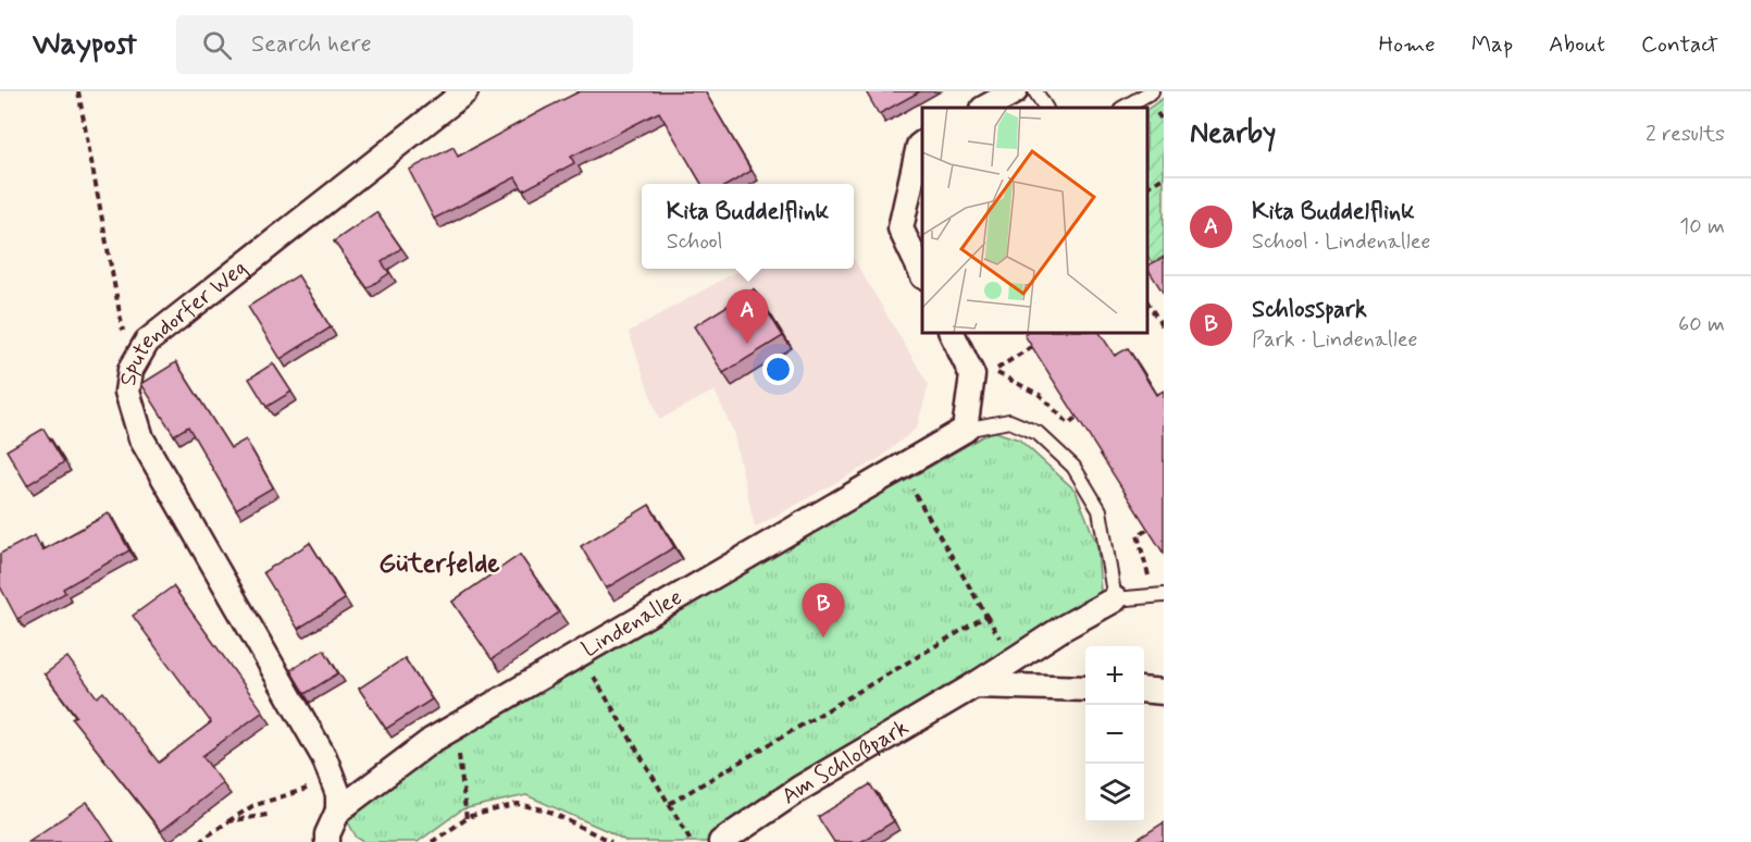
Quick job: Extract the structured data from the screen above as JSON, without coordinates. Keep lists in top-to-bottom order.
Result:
{
  "streets": {
    "street": ["Sputendorfer Weg", "Lindenallee", "Am Schloßpark"]
  },
  "crossings": [
    ["Sputendorfer Weg", "Lindenallee"],
    ["Lindenallee", "Am Schloßpark"]
  ],
  "districts": ["Güterfelde"],
  "page": {
    "header": "Waypost",
    "search": "Search here",
    "nav": [
      "Home",
      "Map",
      "About",
      "Contact"
    ],
    "heading": ["Nearby", "2 results"],
    "list": [
      {
        "mark": "A",
        "name": "Kita Buddelflink",
        "note": "School · Lindenallee",
        "value": "10 m"
      },
      {
        "mark": "B",
        "name": "Schlosspark",
        "note": "Park · Lindenallee",
        "value": "60 m"
      }
    ],
    "popup": ["Kita Buddelflink", "School"],
    "pins": ["A", "B"],
    "map_buttons": ["+", "−"]
  }
}
